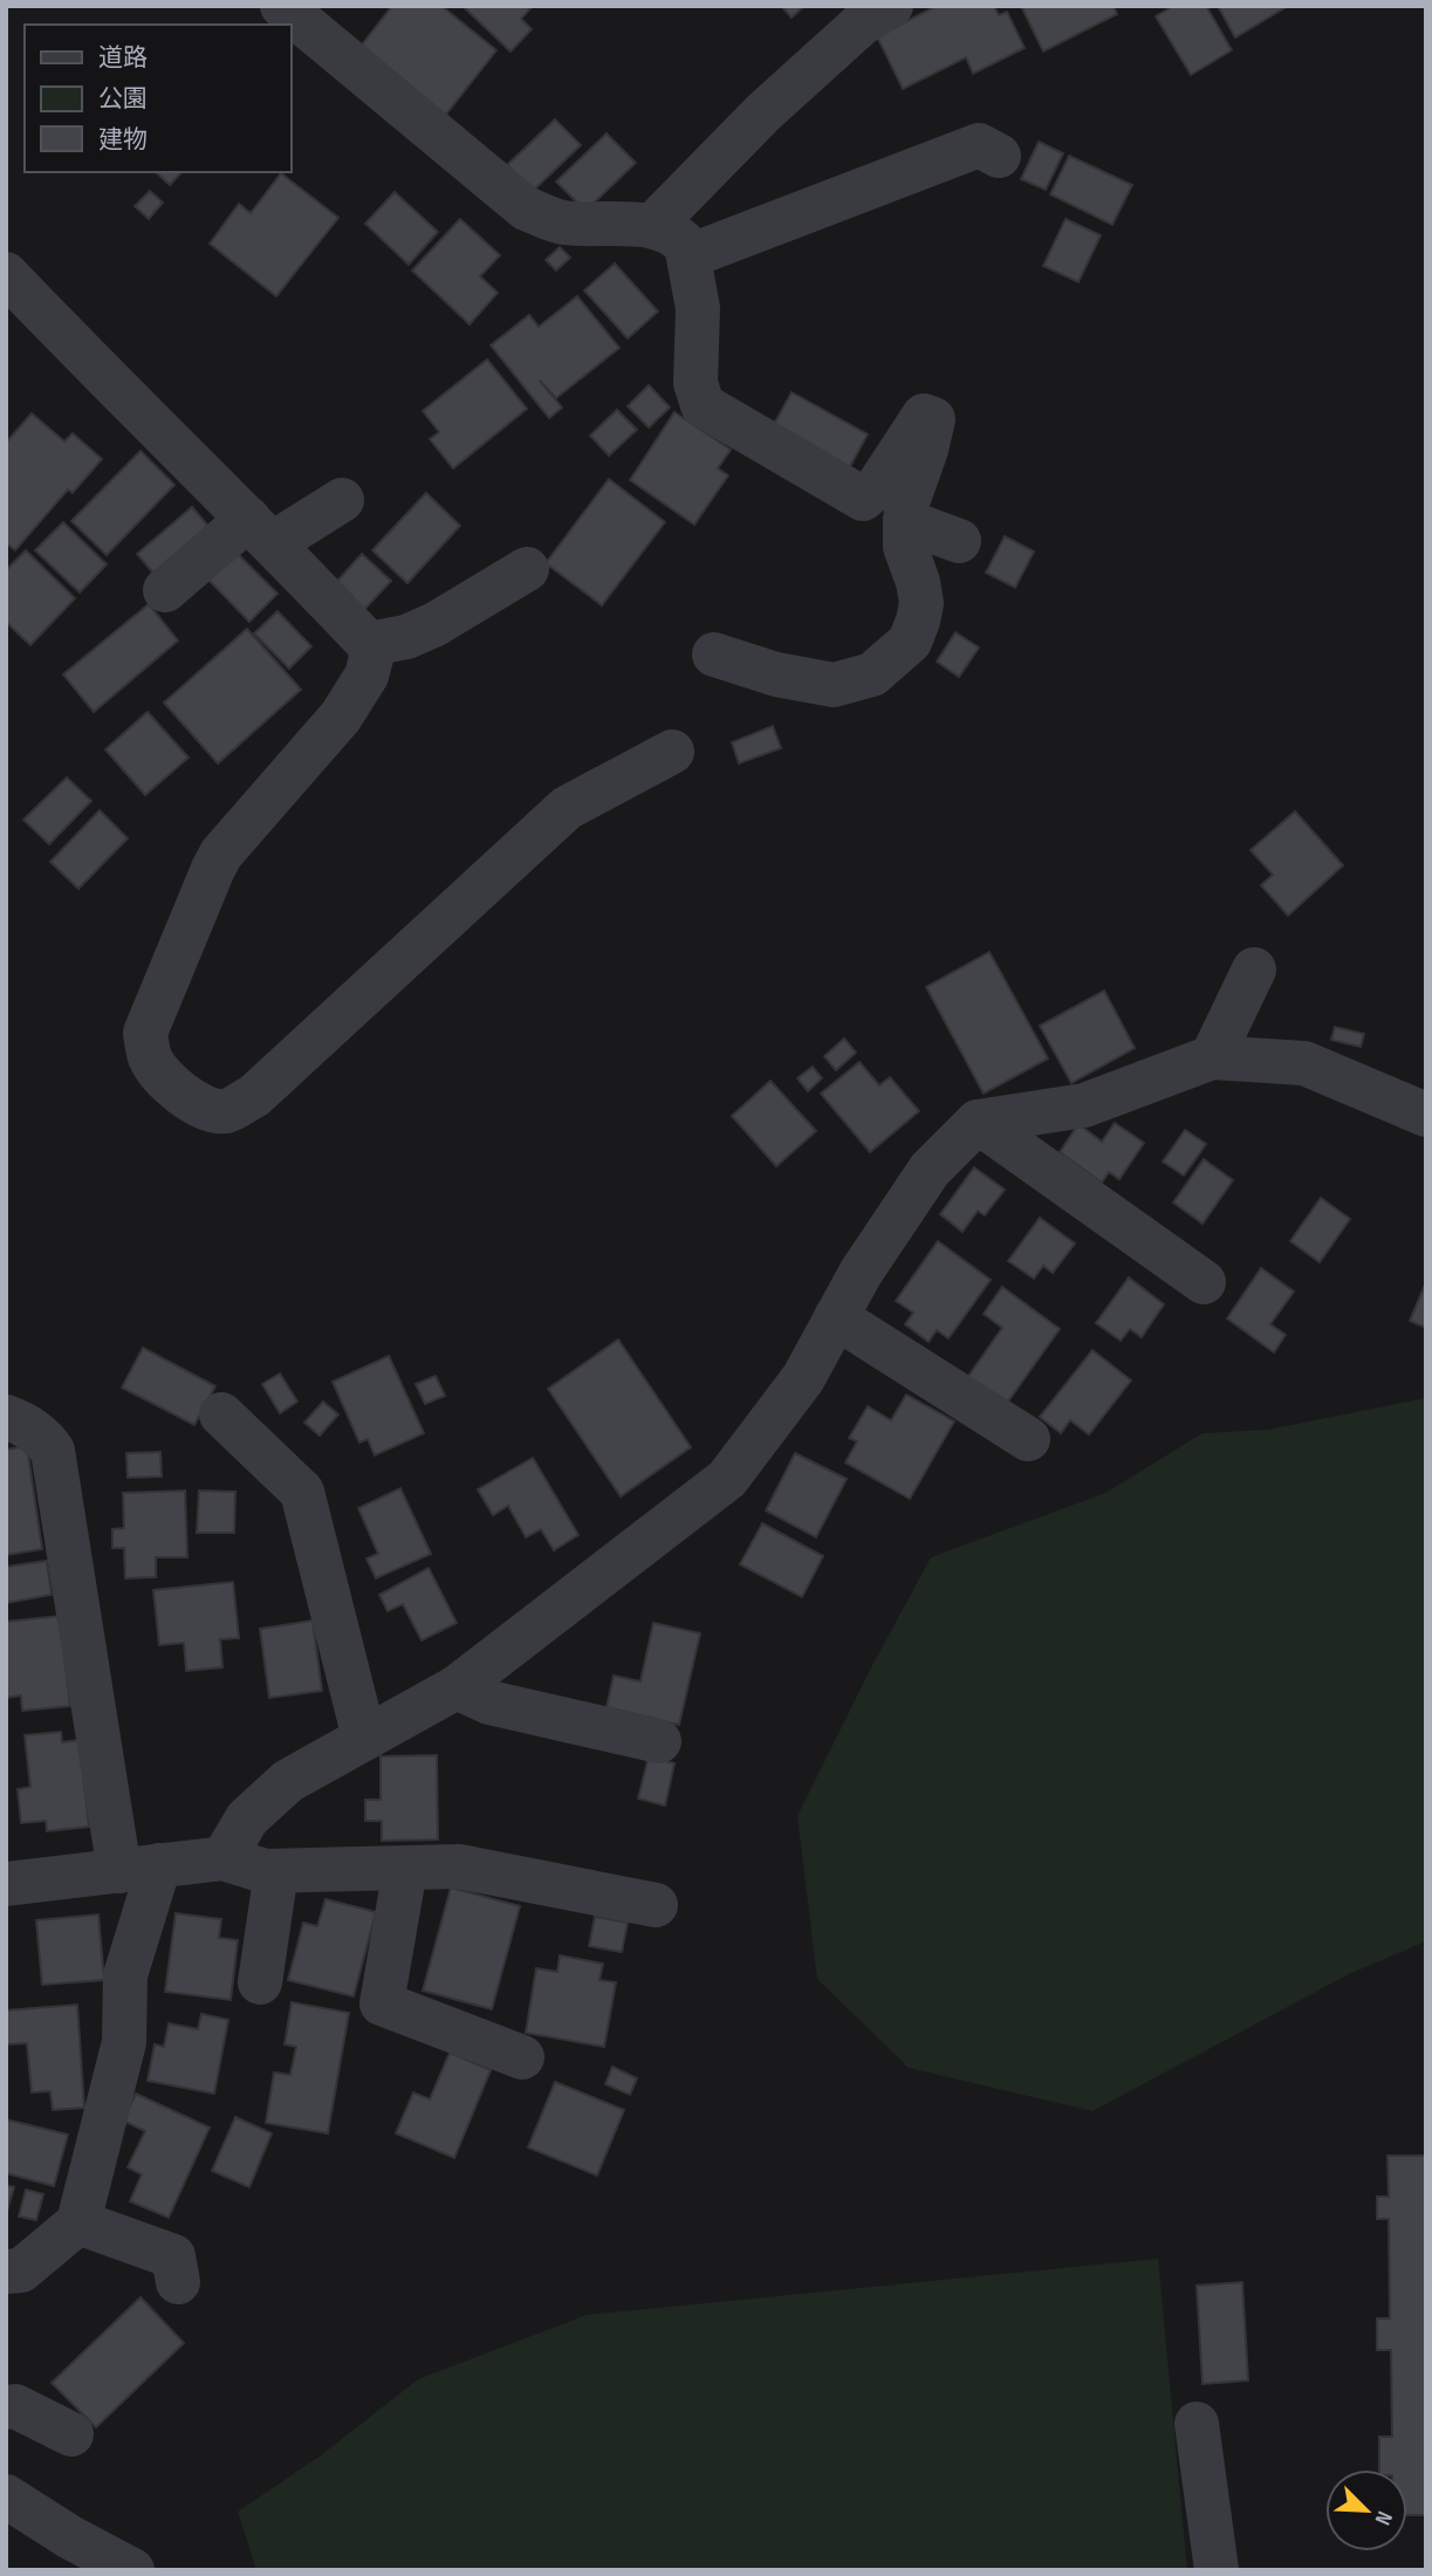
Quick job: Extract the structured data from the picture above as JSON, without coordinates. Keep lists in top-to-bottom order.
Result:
{
  "legend": ["道路", "公園", "建物"],
  "north": "bottom right"
}
